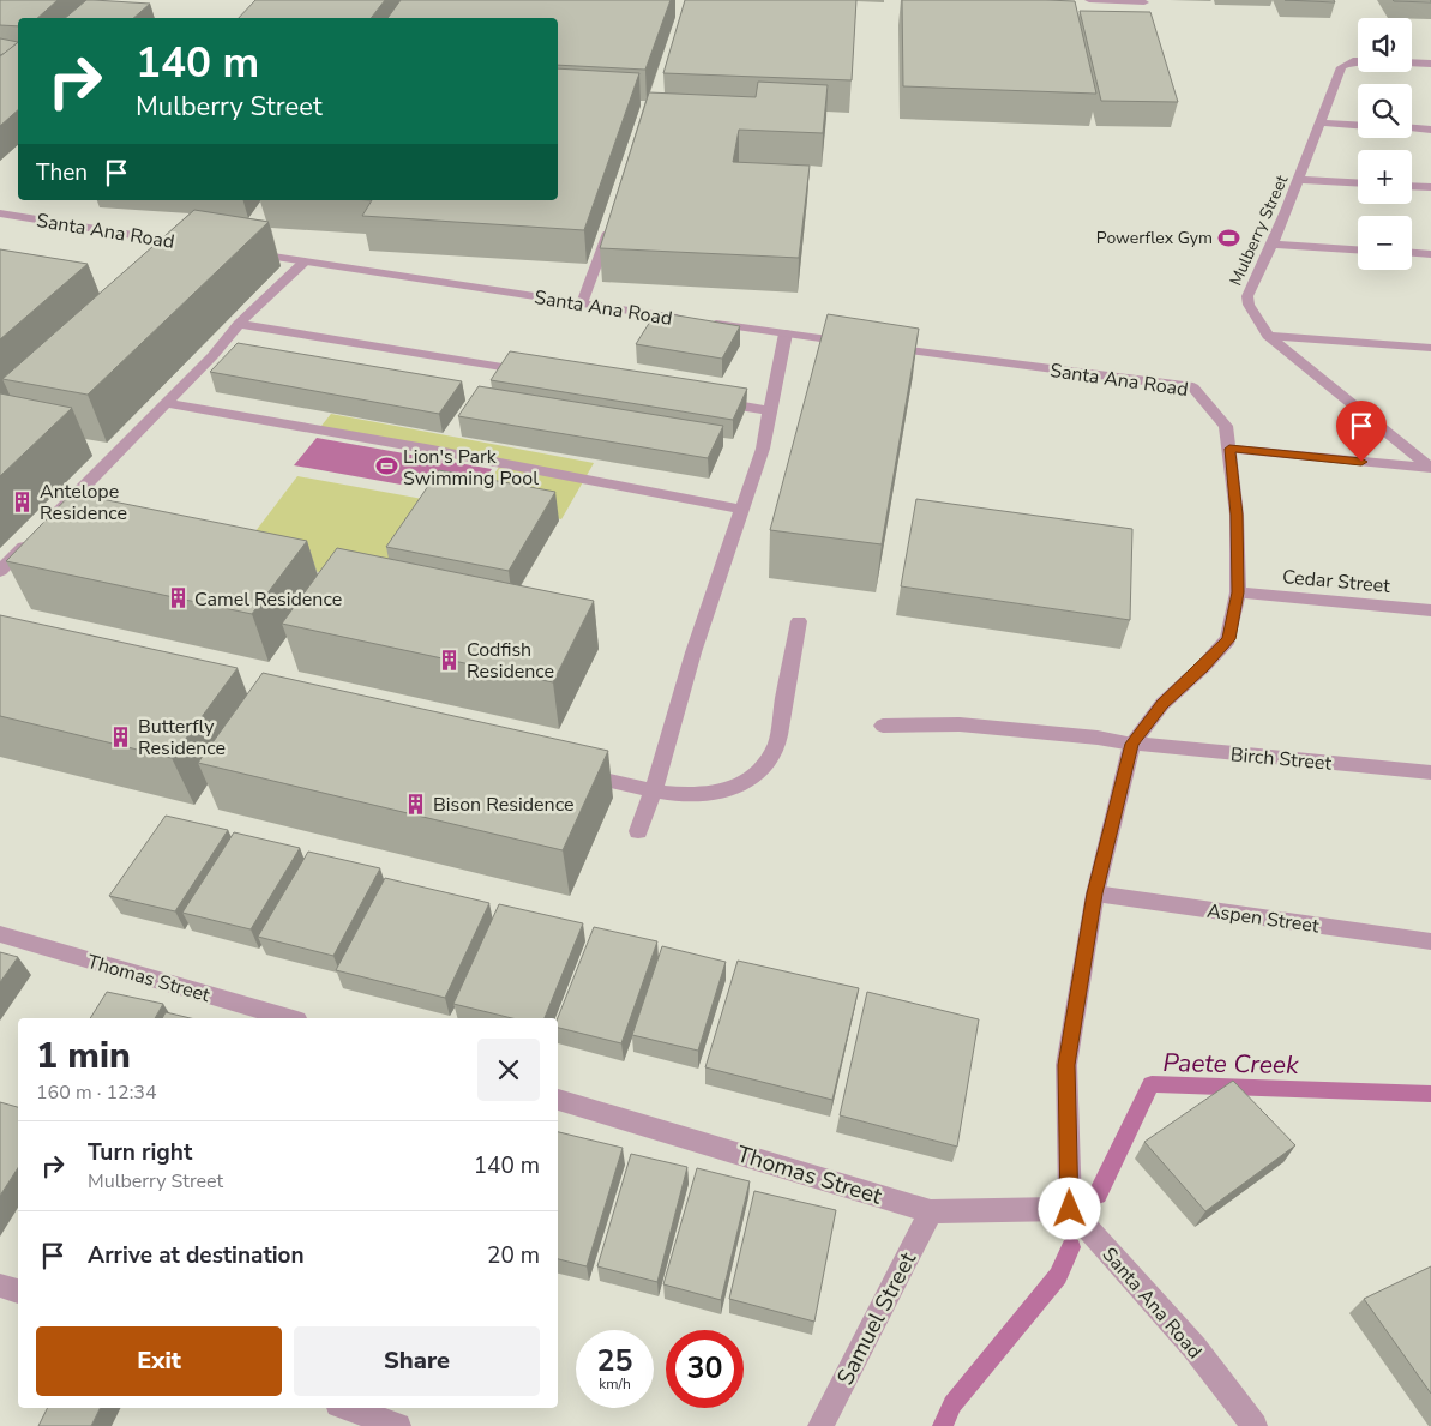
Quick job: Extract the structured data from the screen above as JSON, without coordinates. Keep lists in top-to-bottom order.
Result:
{
  "streets": {
    "street": [
      "Santa Ana Road",
      "Mulberry Street",
      "Cedar Street",
      "Birch Street",
      "Aspen Street",
      "Thomas Street",
      "Samuel Street"
    ]
  },
  "crossings": [
    ["Santa Ana Road", "Mulberry Street"],
    ["Santa Ana Road", "Cedar Street"],
    ["Santa Ana Road", "Birch Street"],
    ["Santa Ana Road", "Aspen Street"],
    ["Santa Ana Road", "Thomas Street"],
    ["Thomas Street", "Samuel Street"]
  ],
  "water": ["Paete Creek"],
  "places": {
    "sports": ["Powerflex Gym", "Lion's Park Swimming Pool"],
    "building": [
      "Antelope Residence",
      "Camel Residence",
      "Codfish Residence",
      "Butterfly Residence",
      "Bison Residence"
    ]
  },
  "page": {
    "map_buttons": ["+", "−"],
    "turn": ["140 m", "Mulberry Street"],
    "then": "Then",
    "heading": ["1 min", "160 m · 12:34"],
    "list": [
      {
        "name": "Turn right",
        "note": "Mulberry Street",
        "value": "140 m"
      },
      {
        "name": "Arrive at destination",
        "value": "20 m"
      }
    ],
    "buttons": ["Exit", "Share"],
    "speed": "25 km/h",
    "limit": "30"
  }
}
